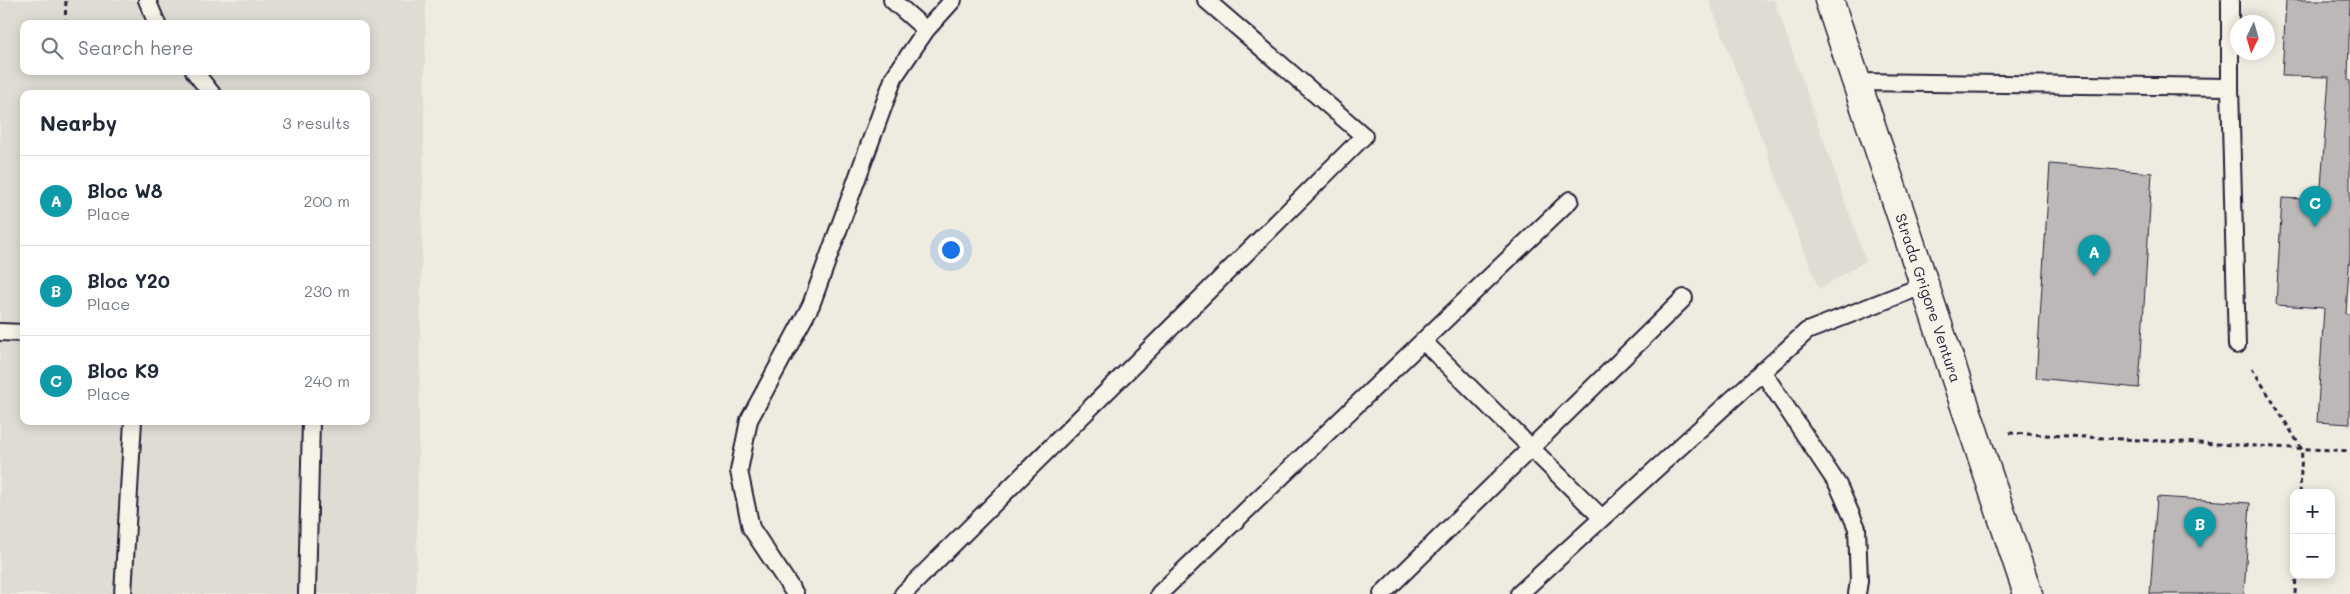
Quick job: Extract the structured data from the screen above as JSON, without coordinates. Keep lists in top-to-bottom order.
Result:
{
  "streets": {
    "street": ["Strada Grigore Ventura"]
  },
  "north": "bottom",
  "page": {
    "search": "Search here",
    "heading": ["Nearby", "3 results"],
    "list": [
      {
        "mark": "A",
        "name": "Bloc W8",
        "note": "Place",
        "value": "200 m"
      },
      {
        "mark": "B",
        "name": "Bloc Y20",
        "note": "Place",
        "value": "230 m"
      },
      {
        "mark": "C",
        "name": "Bloc K9",
        "note": "Place",
        "value": "240 m"
      }
    ],
    "pins": ["C", "A", "B"],
    "map_buttons": ["+", "−"]
  }
}
